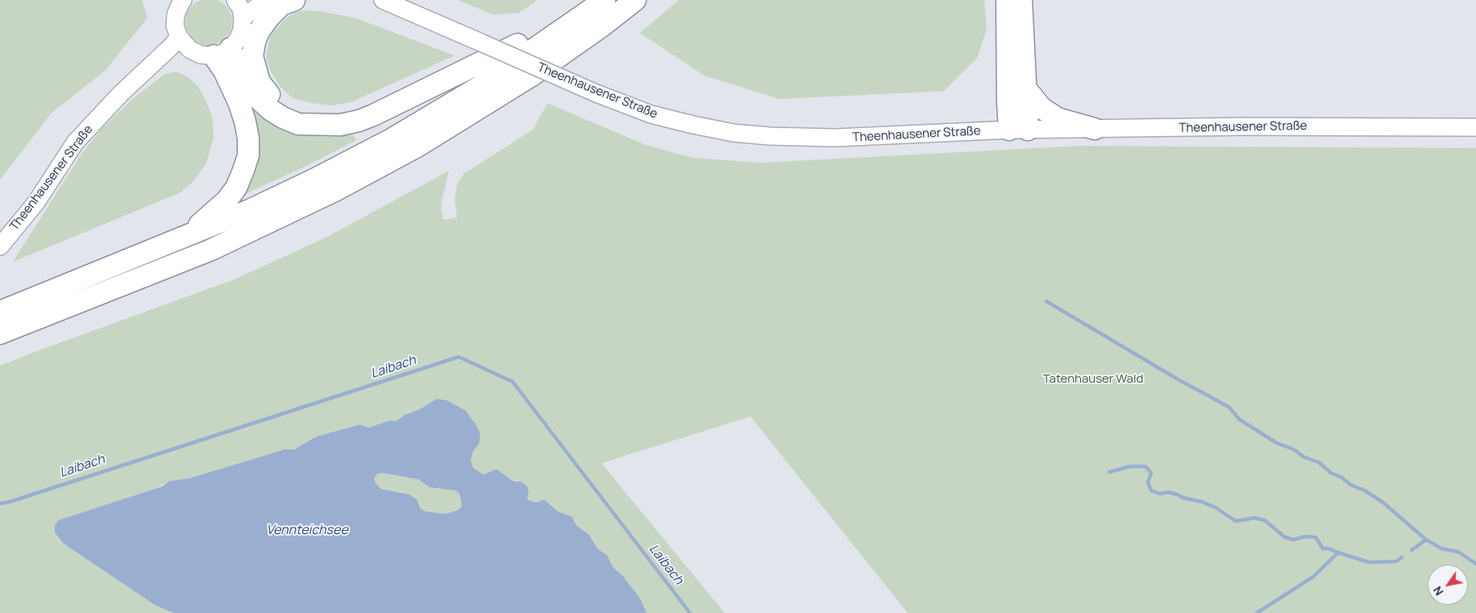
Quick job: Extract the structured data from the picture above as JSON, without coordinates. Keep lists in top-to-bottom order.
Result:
{
  "streets": {
    "main road": ["Theenhausener Straße"]
  },
  "water": ["Laibach", "Vennteichsee"],
  "parks": ["Tatenhauser Wald"],
  "north": "bottom left"
}
